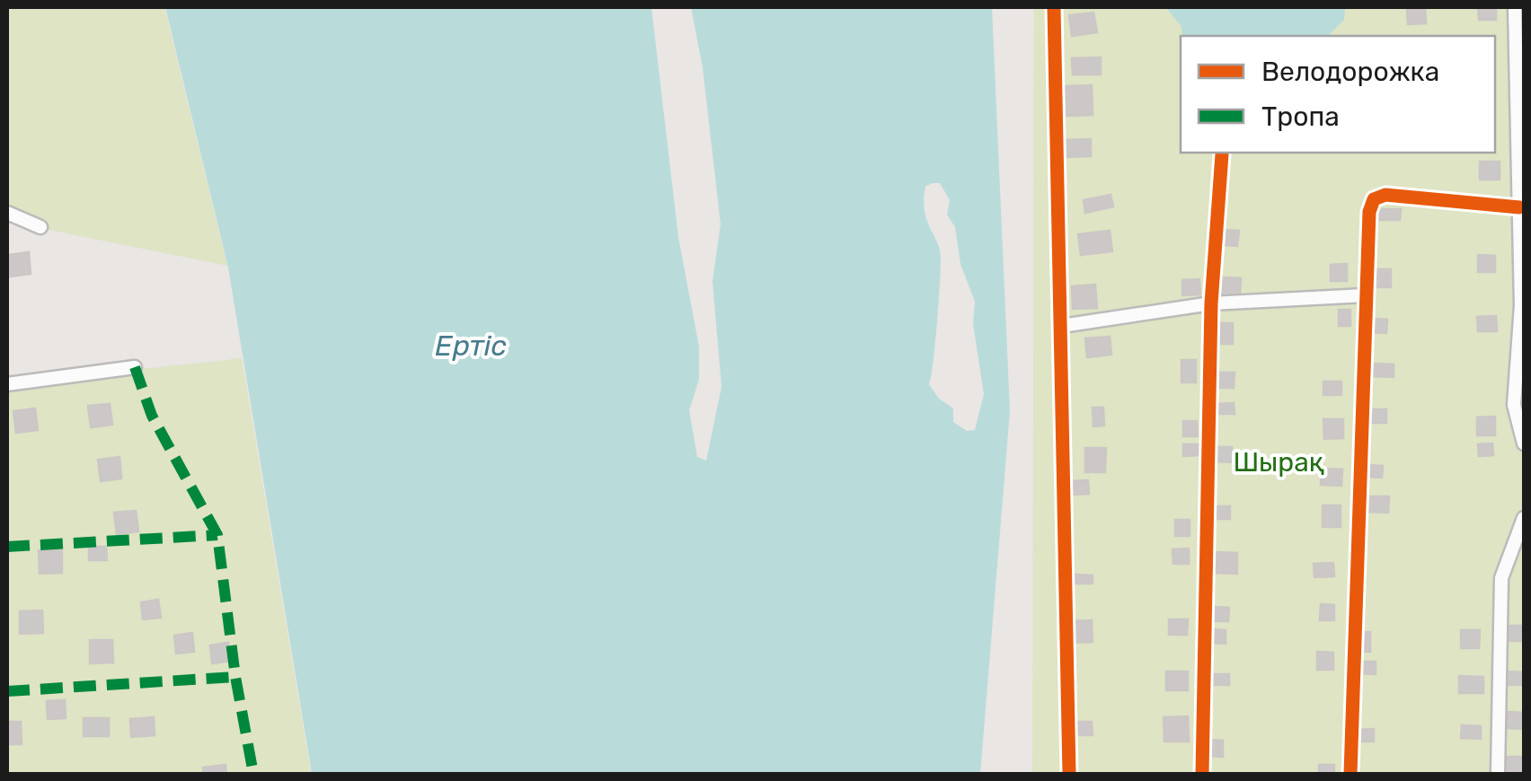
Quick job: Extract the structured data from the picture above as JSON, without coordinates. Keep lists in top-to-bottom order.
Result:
{
  "water": ["Ертіс"],
  "parks": ["Шырақ"],
  "legend": ["Велодорожка", "Тропа"]
}
